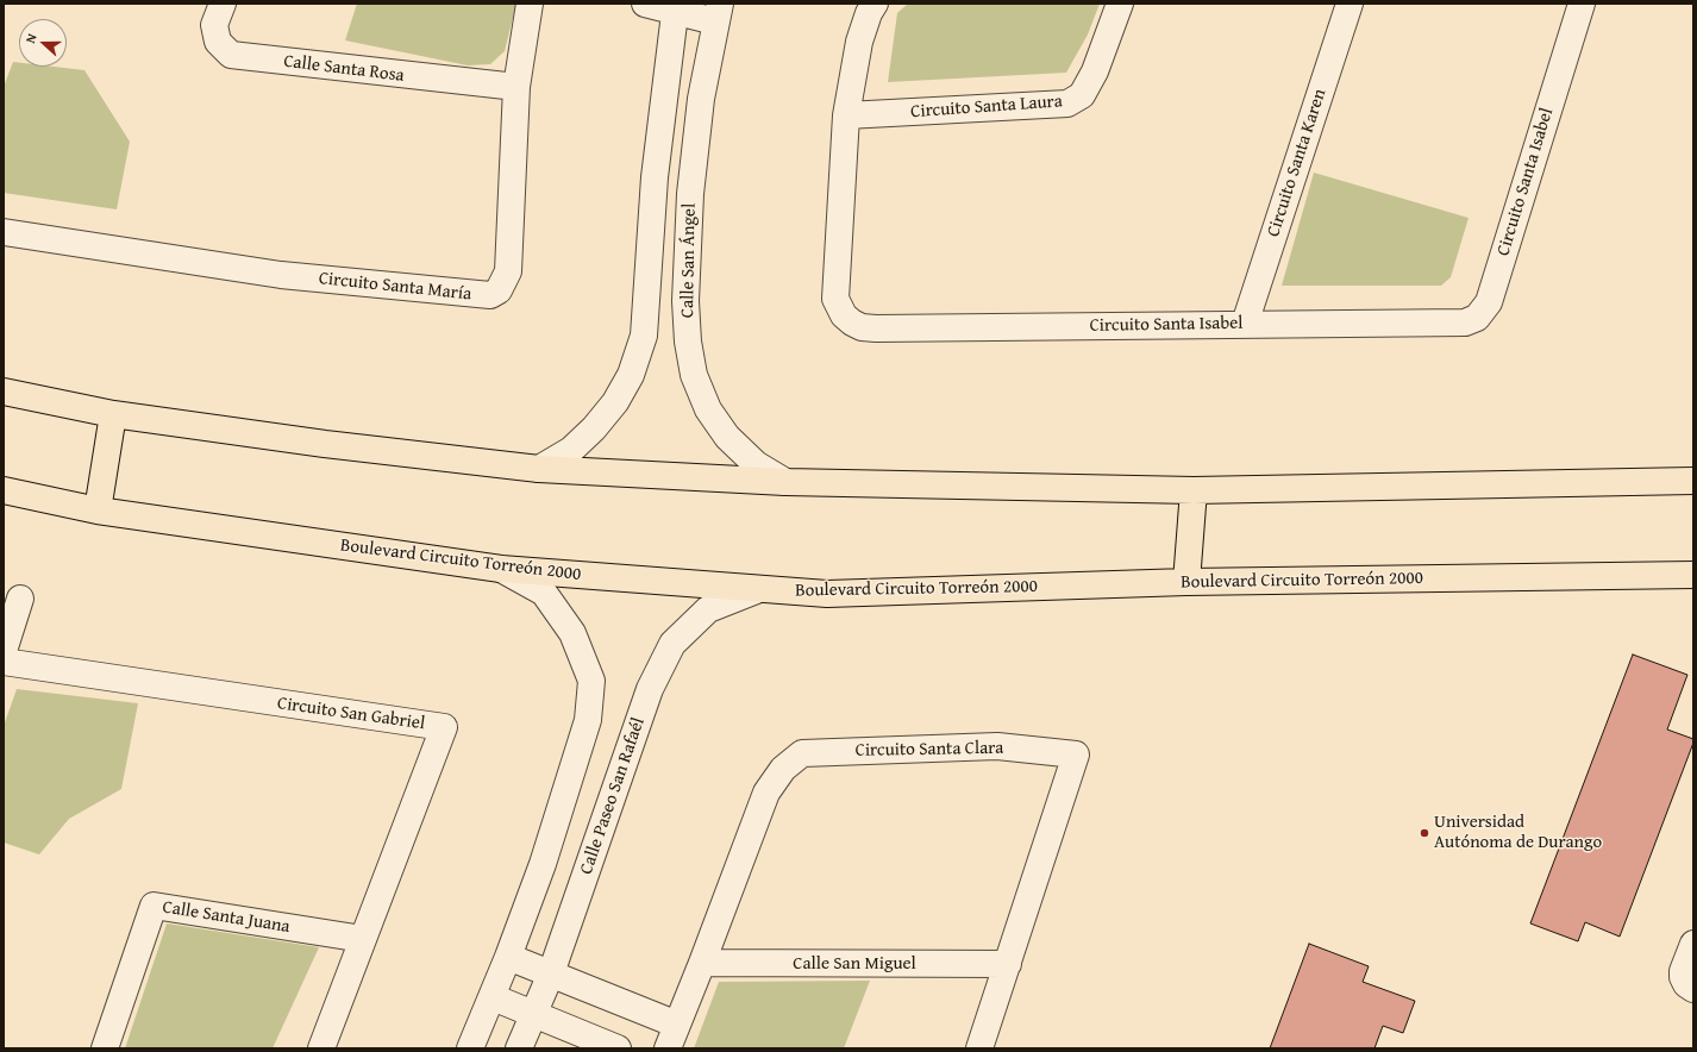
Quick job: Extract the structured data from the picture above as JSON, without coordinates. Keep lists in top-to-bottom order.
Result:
{
  "streets": {
    "main road": ["Boulevard Circuito Torreón 2000"],
    "street": [
      "Calle Santa Rosa",
      "Circuito Santa Laura",
      "Circuito Santa Karen",
      "Circuito Santa Isabel",
      "Calle San Ángel",
      "Circuito Santa María",
      "Circuito San Gabriel",
      "Circuito Santa Clara",
      "Calle Paseo San Rafaél",
      "Calle Santa Juana",
      "Calle San Miguel"
    ]
  },
  "crossings": [
    ["Calle Santa Rosa", "Circuito Santa María"],
    ["Circuito Santa Laura", "Circuito Santa Isabel"],
    ["Circuito Santa Karen", "Circuito Santa Isabel"],
    ["Boulevard Circuito Torreón 2000", "Calle Paseo San Rafaél"],
    ["Circuito San Gabriel", "Calle Santa Juana"],
    ["Circuito Santa Clara", "Calle San Miguel"]
  ],
  "places": ["Universidad Autónoma de Durango"],
  "north": "left"
}
